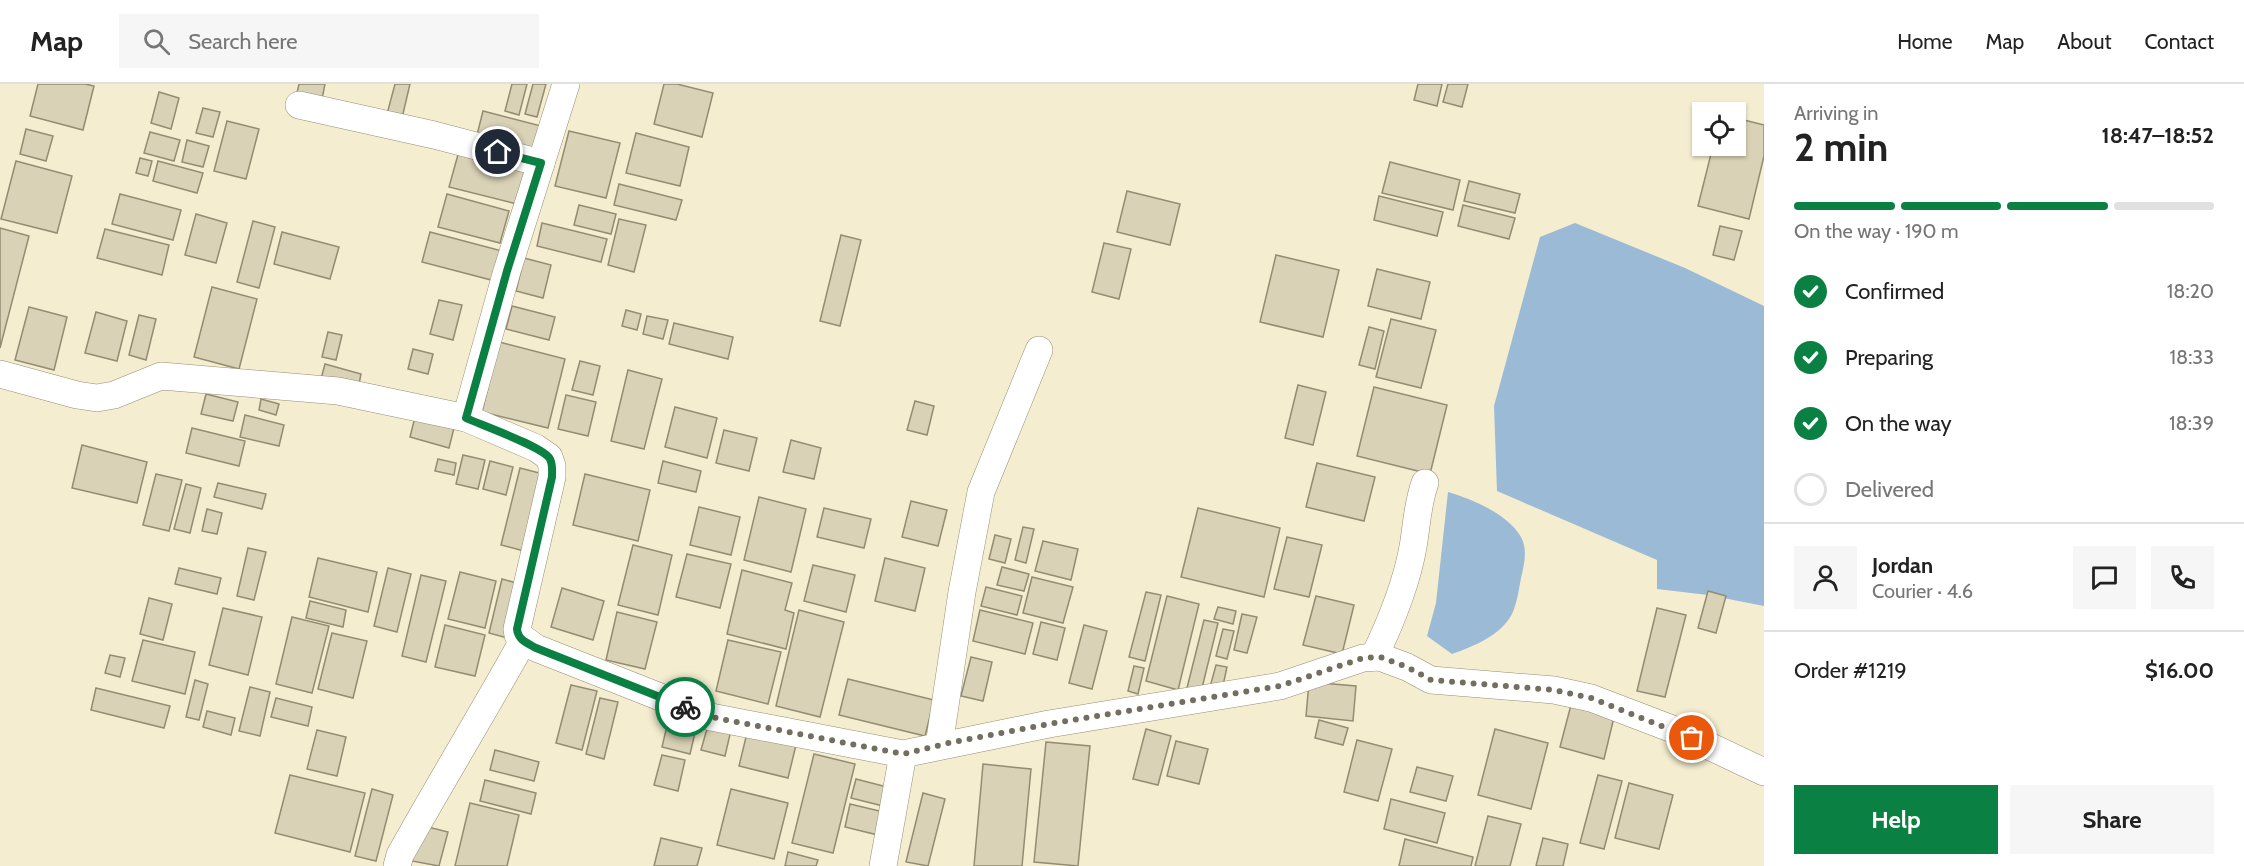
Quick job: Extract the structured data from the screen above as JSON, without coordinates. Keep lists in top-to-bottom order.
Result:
{
  "page": {
    "header": "Map",
    "search": "Search here",
    "nav": [
      "Home",
      "Map",
      "About",
      "Contact"
    ],
    "heading": ["2 min", "Arriving in", "18:47–18:52"],
    "panel": [
      "Jordan",
      "Courier · 4.6",
      "Order #1219",
      "$16.00"
    ],
    "bar": "On the way · 190 m",
    "list": [
      ["Confirmed", "18:20"],
      ["Preparing", "18:33"],
      ["On the way", "18:39"],
      "Delivered"
    ],
    "buttons": ["Help", "Share"]
  }
}
